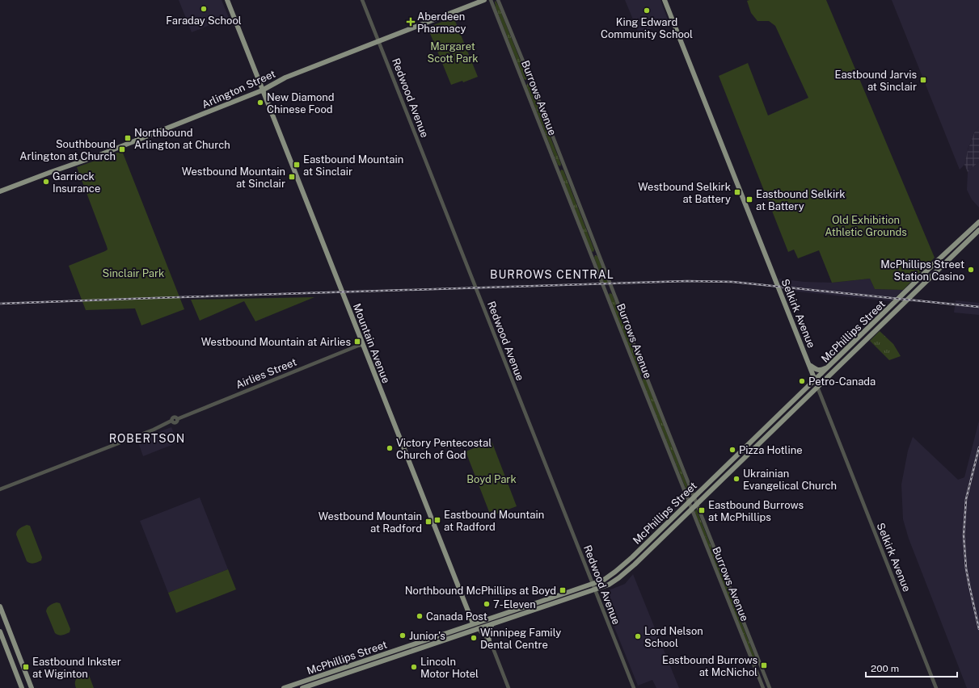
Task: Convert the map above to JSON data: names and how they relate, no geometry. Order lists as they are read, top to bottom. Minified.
{"streets":{"main road":["Arlington Street","Selkirk Avenue","McPhillips Street","Mountain Avenue"],"street":["Redwood Avenue","Burrows Avenue","Airlies Street"]},"crossings":[["Arlington Street","Redwood Avenue"],["Arlington Street","Mountain Avenue"],["Redwood Avenue","McPhillips Street"],["Burrows Avenue","McPhillips Street"],["Selkirk Avenue","McPhillips Street"],["McPhillips Street","Mountain Avenue"],["Mountain Avenue","Airlies Street"]],"districts":["BURROWS CENTRAL","ROBERTSON"],"parks":["Margaret Scott Park","Old Exhibition Athletic Grounds","Sinclair Park","Boyd Park"],"places":{"other":["Faraday School","King Edward Community School","New Diamond Chinese Food","Garriock Insurance","McPhillips Street Station Casino","Petro-Canada","Victory Pentecostal Church of God","Pizza Hotline","Ukrainian Evangelical Church","7-Eleven","Canada Post","Junior's","Lord Nelson School","Winnipeg Family Dental Centre","Lincoln Motor Hotel"],"health":["Aberdeen Pharmacy"],"transit":["Eastbound Jarvis at Sinclair","Northbound Arlington at Church","Southbound Arlington at Church","Eastbound Mountain at Sinclair","Westbound Mountain at Sinclair","Westbound Selkirk at Battery","Eastbound Selkirk at Battery","Westbound Mountain at Airlies","Eastbound Burrows at McPhillips","Eastbound Mountain at Radford","Westbound Mountain at Radford","Northbound McPhillips at Boyd","Eastbound Burrows at McNichol","Eastbound Inkster at Wiginton"]},"scale_bar":"200 m"}
